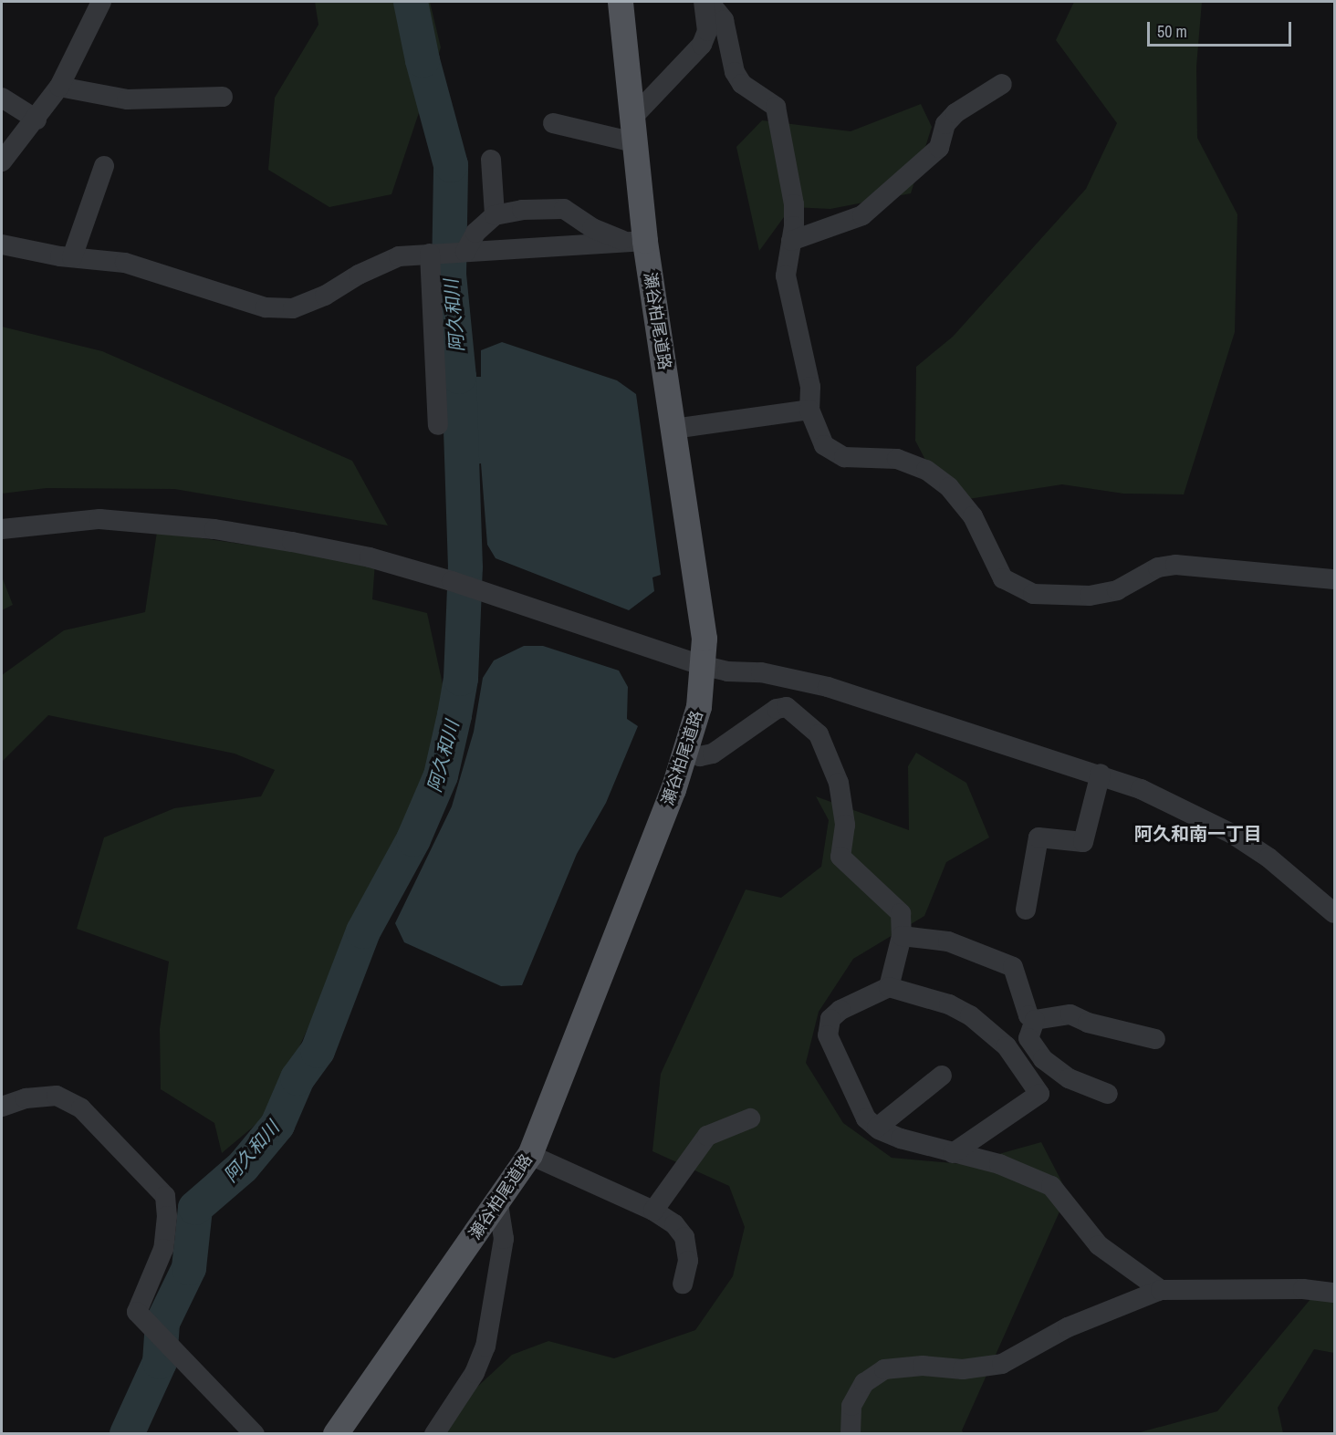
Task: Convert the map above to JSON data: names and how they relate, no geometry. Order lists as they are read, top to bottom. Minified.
{"streets":{"main road":["瀬谷柏尾道路"]},"districts":["阿久和南一丁目"],"water":["阿久和川"],"scale_bar":"50 m"}
